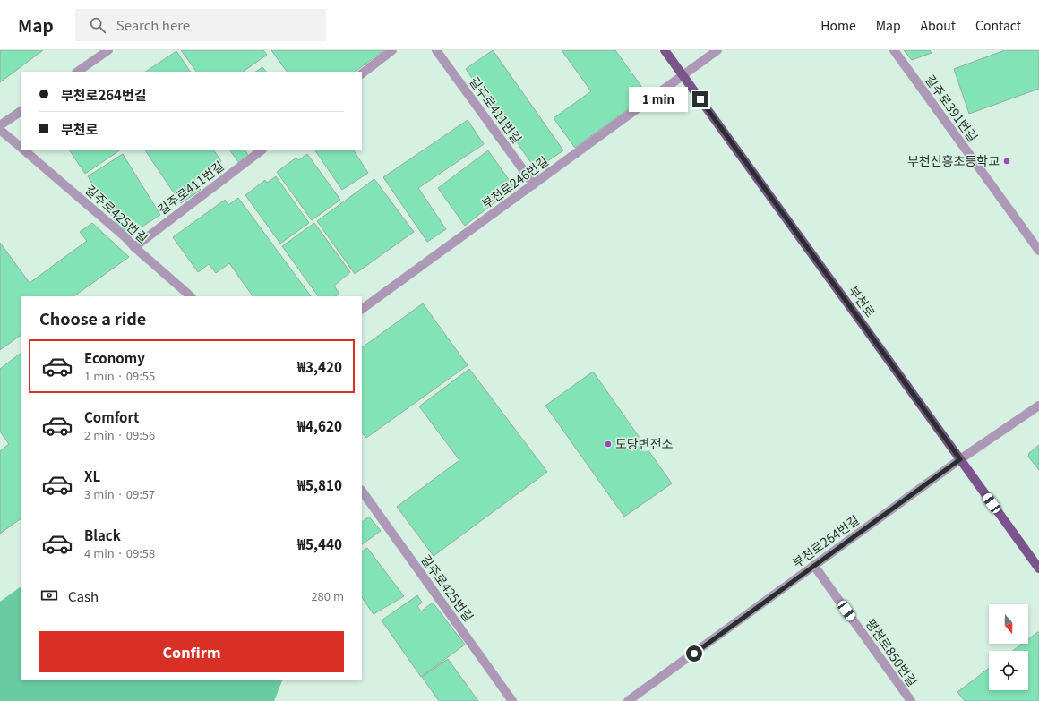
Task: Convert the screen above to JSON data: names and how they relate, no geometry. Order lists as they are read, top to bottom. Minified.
{"streets":{"main road":["부천로"],"street":["길주로391번길","길주로411번길","부천로246번길","길주로425번길","부천로264번길","평천로850번길"]},"crossings":[["길주로411번길","부천로246번길"],["길주로411번길","길주로425번길"],["부천로246번길","부천로"],["부천로","부천로264번길"],["부천로264번길","평천로850번길"]],"places":["부천신흥초등학교","도당변전소"],"north":"bottom","page":{"header":"Map","search":"Search here","nav":["Home","Map","About","Contact"],"banner":["부천로264번길","부천로"],"bubble":"1 min","heading":"Choose a ride","list":[{"name":"Economy","note":"1 min · 09:55","value":"₩3,420"},{"name":"Comfort","note":"2 min · 09:56","value":"₩4,620"},{"name":"XL","note":"3 min · 09:57","value":"₩5,810"},{"name":"Black","note":"4 min · 09:58","value":"₩5,440"}],"pay":["Cash","280 m"],"buttons":"Confirm"}}
